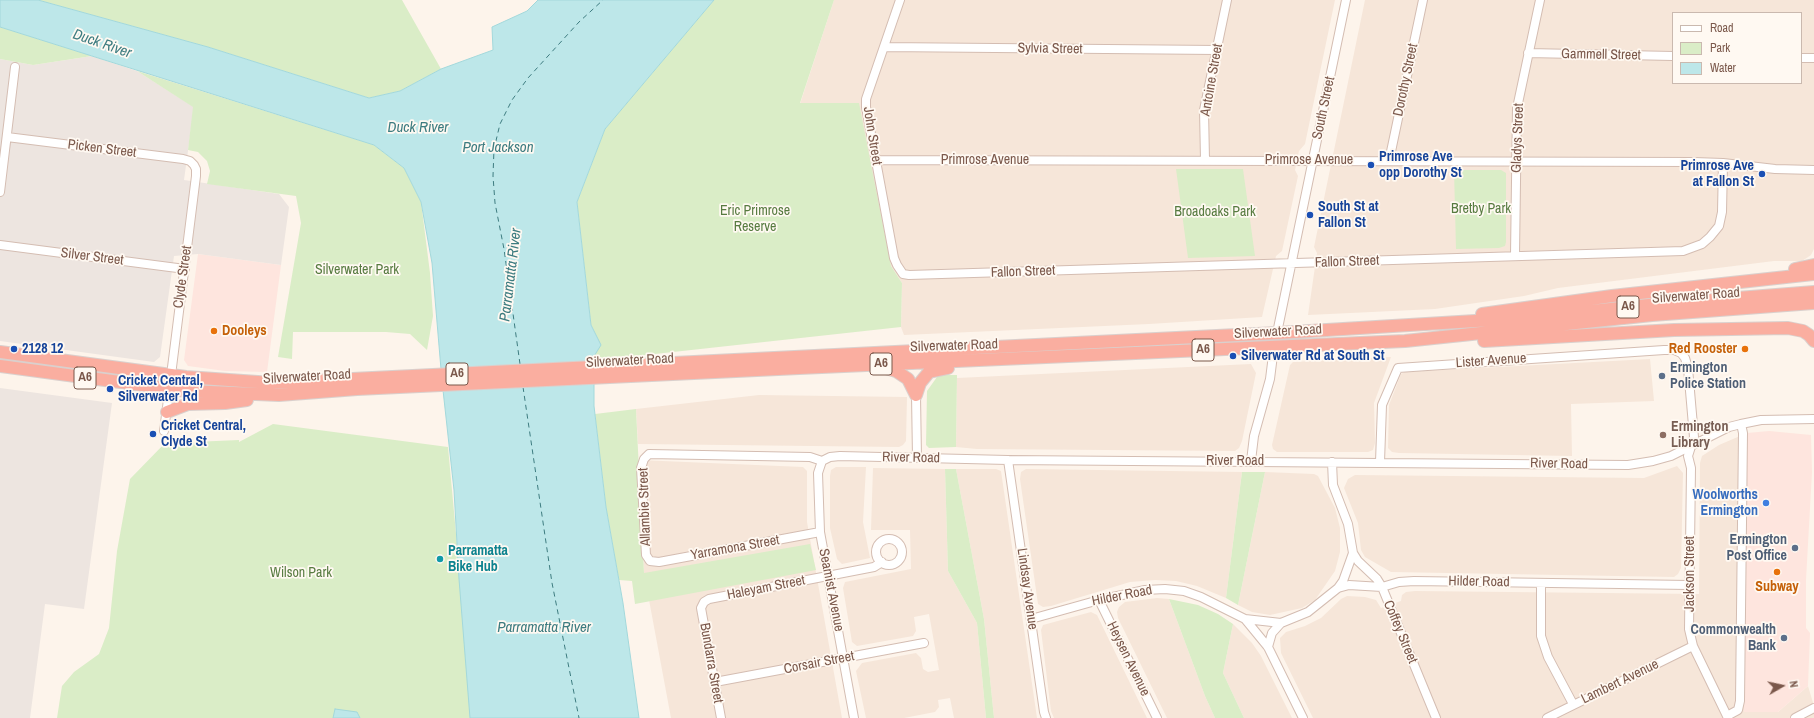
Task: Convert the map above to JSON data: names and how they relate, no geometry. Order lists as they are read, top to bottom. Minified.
{"streets":{"highway":["Silverwater Road","A6"],"street":["Sylvia Street","Gammell Street","Antoine Street","Dorothy Street","South Street","John Street","Gladys Street","Picken Street","Primrose Avenue","Silver Street","Fallon Street","Clyde Street","Lister Avenue","River Road","Allambie Street","Yarramona Street","Jackson Street","Hilder Road","Haleyam Street","Lindsay Avenue","Seamist Avenue","Coffey Street","Heysen Avenue","Bundarra Street","Corsair Street","Lambert Avenue"]},"crossings":[["Sylvia Street","Antoine Street"],["Sylvia Street","John Street"],["Gammell Street","Gladys Street"],["Antoine Street","Primrose Avenue"],["Dorothy Street","Primrose Avenue"],["South Street","Primrose Avenue"],["South Street","Fallon Street"],["South Street","Silverwater Road"],["John Street","Primrose Avenue"],["John Street","Fallon Street"],["Gladys Street","Primrose Avenue"],["Gladys Street","Fallon Street"],["Picken Street","Clyde Street"],["Primrose Avenue","Fallon Street"],["Silver Street","Clyde Street"],["Clyde Street","Silverwater Road"],["Lister Avenue","River Road"],["Lister Avenue","Jackson Street"],["River Road","Allambie Street"],["River Road","Jackson Street"],["River Road","Lindsay Avenue"],["River Road","Seamist Avenue"],["River Road","Coffey Street"],["Allambie Street","Yarramona Street"],["Yarramona Street","Seamist Avenue"],["Jackson Street","Hilder Road"],["Jackson Street","Lambert Avenue"],["Hilder Road","Lindsay Avenue"],["Hilder Road","Coffey Street"],["Hilder Road","Heysen Avenue"],["Haleyam Street","Seamist Avenue"],["Haleyam Street","Bundarra Street"],["Seamist Avenue","Corsair Street"],["Bundarra Street","Corsair Street"]],"water":["Duck River","Port Jackson","Parramatta River"],"parks":["Bretby Park","Eric Primrose Reserve","Broadoaks Park","Silverwater Park","Wilson Park"],"places":["Primrose Ave opp Dorothy St","Primrose Ave at Fallon St","South St at Fallon St","Dooleys","2128 12","Red Rooster","Silverwater Rd at South St","Ermington Police Station","Cricket Central, Silverwater Rd","Cricket Central, Clyde St","Ermington Library","Woolworths Ermington","Ermington Post Office","Parramatta Bike Hub","Subway","Commonwealth Bank"],"legend":["Road","Park","Water"],"north":"right"}
